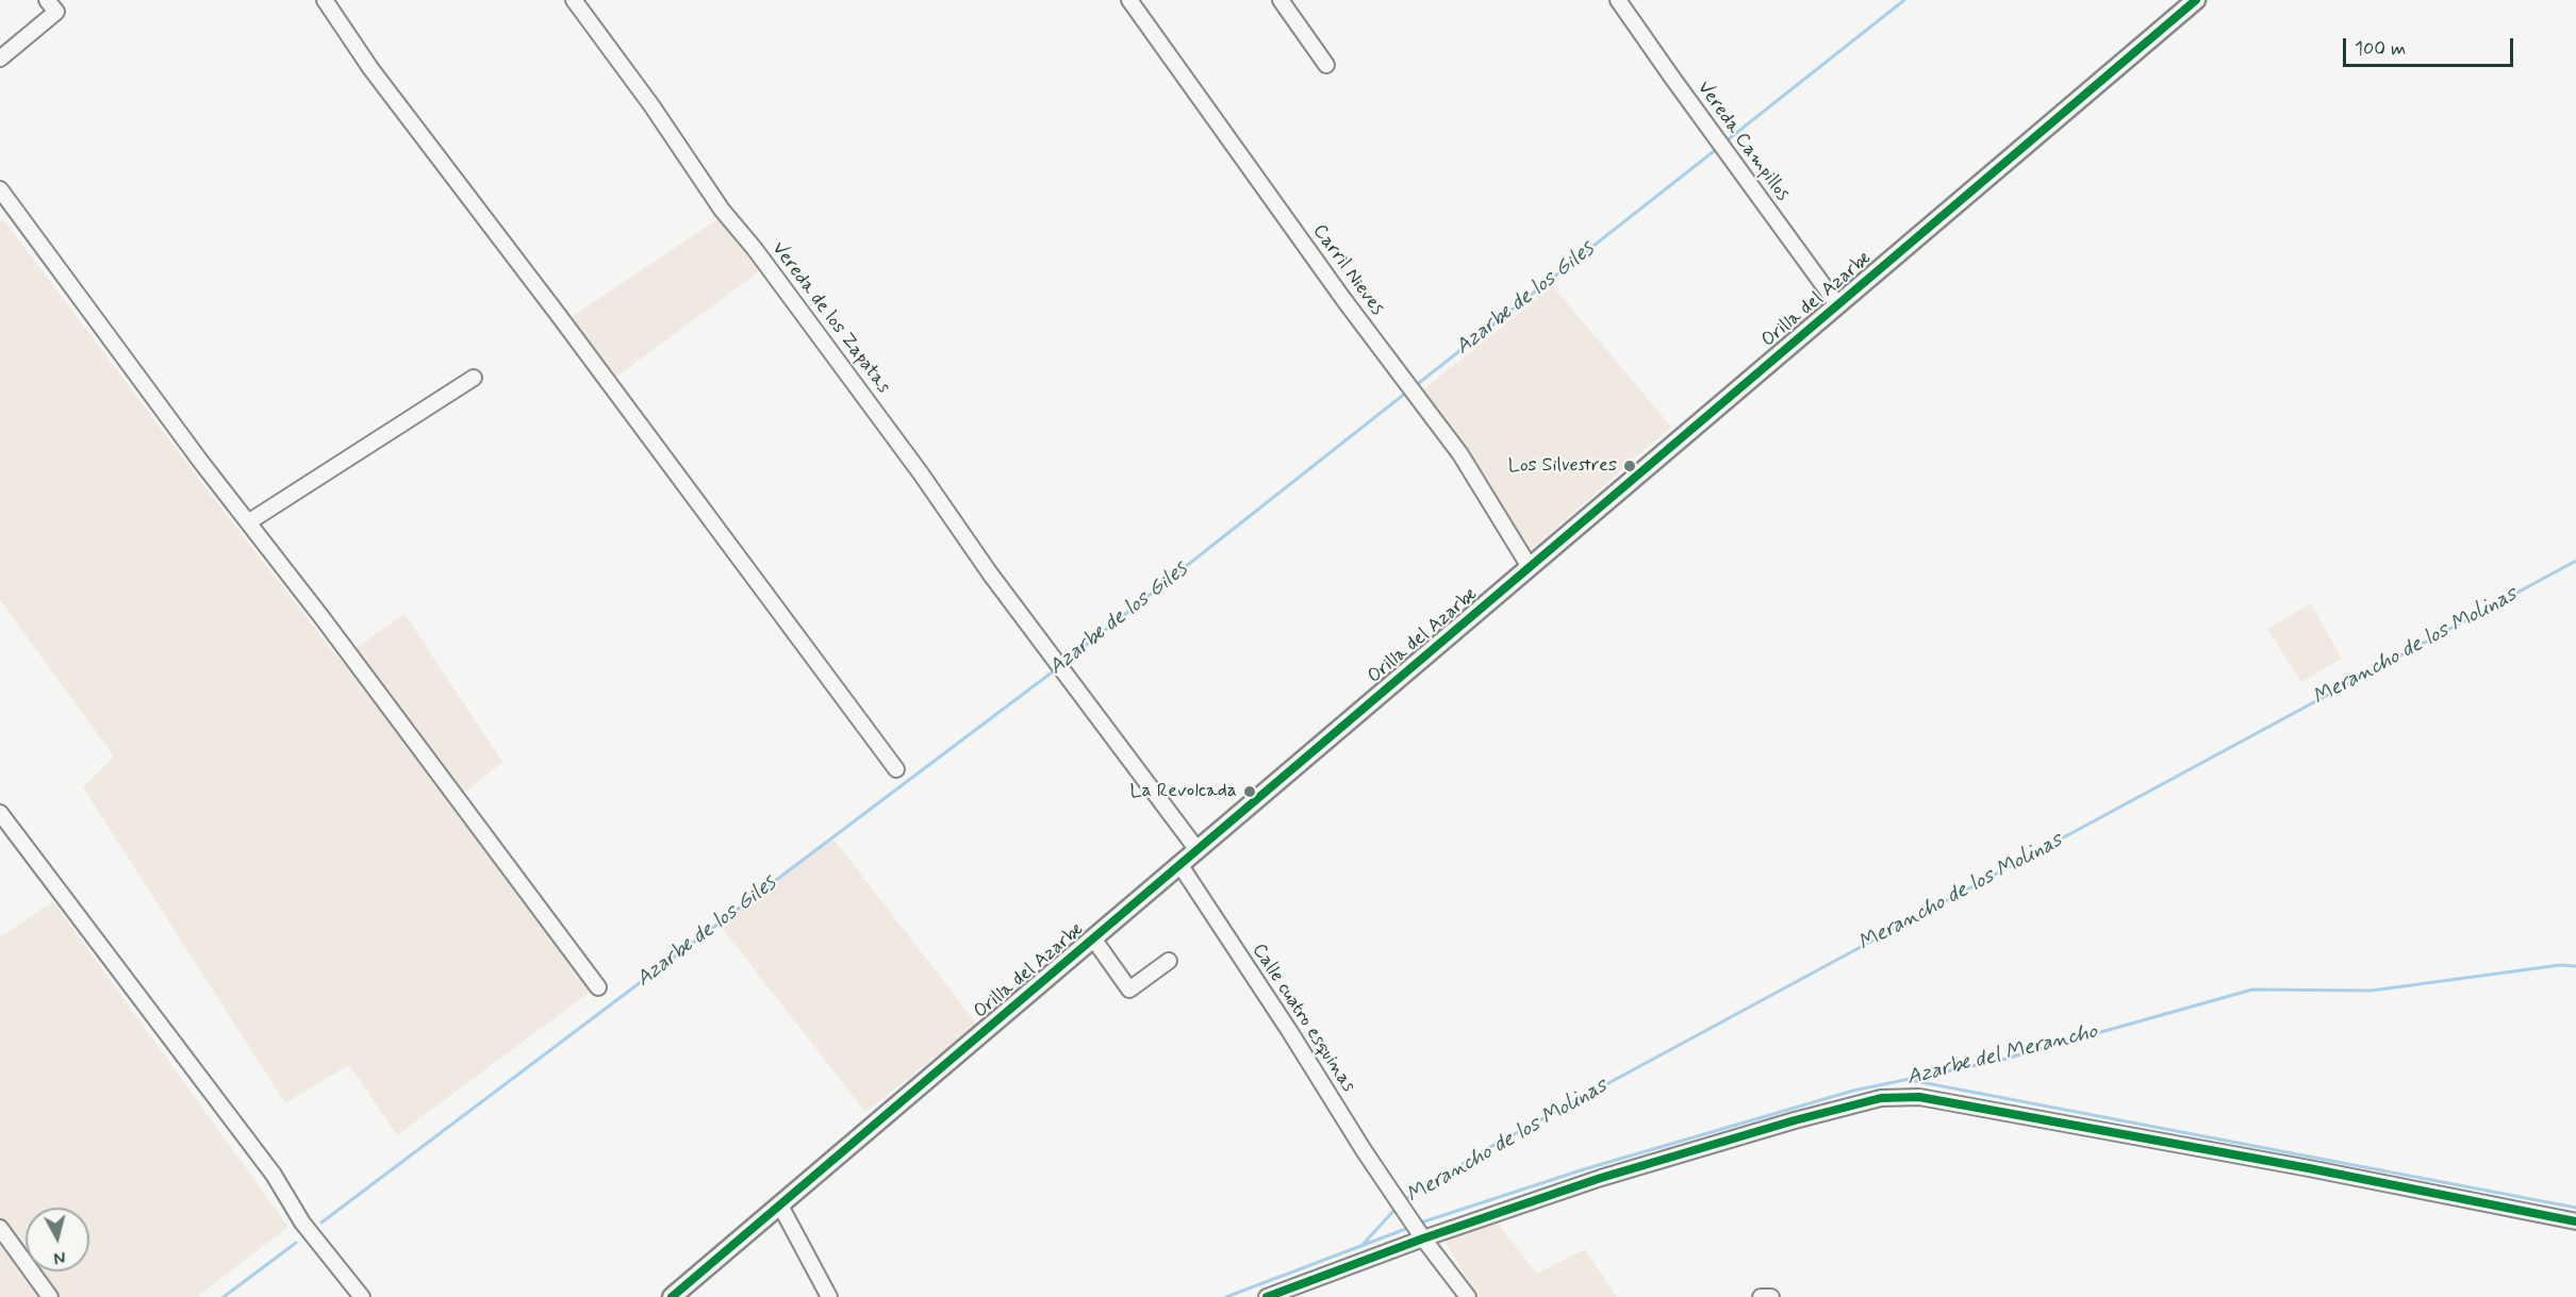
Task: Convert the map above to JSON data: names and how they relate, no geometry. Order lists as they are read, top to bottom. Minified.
{"streets":{"street":["Vereda Campillos","Carril Nieves","Orilla del Azarbe","Vereda de los Zapatas","Calle cuatro esquinas"]},"crossings":[["Vereda Campillos","Orilla del Azarbe"],["Carril Nieves","Orilla del Azarbe"],["Orilla del Azarbe","Vereda de los Zapatas"],["Orilla del Azarbe","Calle cuatro esquinas"]],"water":["Azarbe de los Giles","Merancho de los Molinas","Azarbe del Merancho"],"places":["Los Silvestres","La Revolcada"],"scale_bar":"100 m","north":"bottom"}
